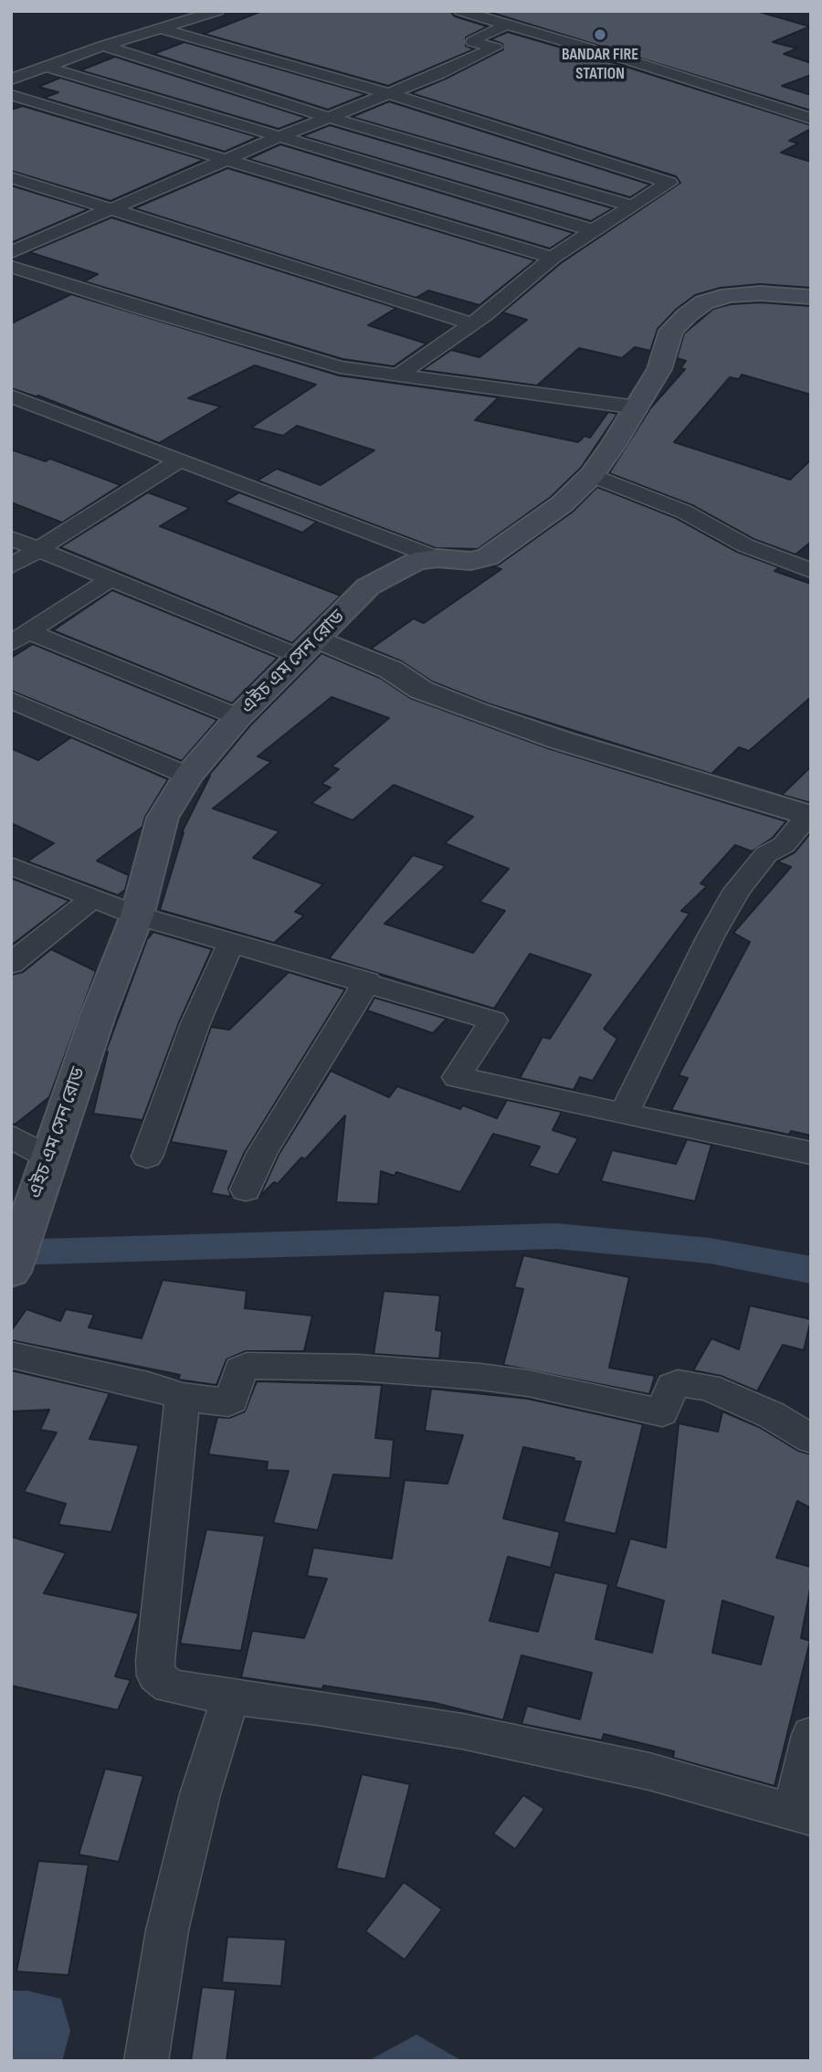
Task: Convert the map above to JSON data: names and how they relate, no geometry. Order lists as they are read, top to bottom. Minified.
{"streets":{"main road":["এইচ এম সেন রোড"]},"places":["BANDAR FIRE STATION"]}
